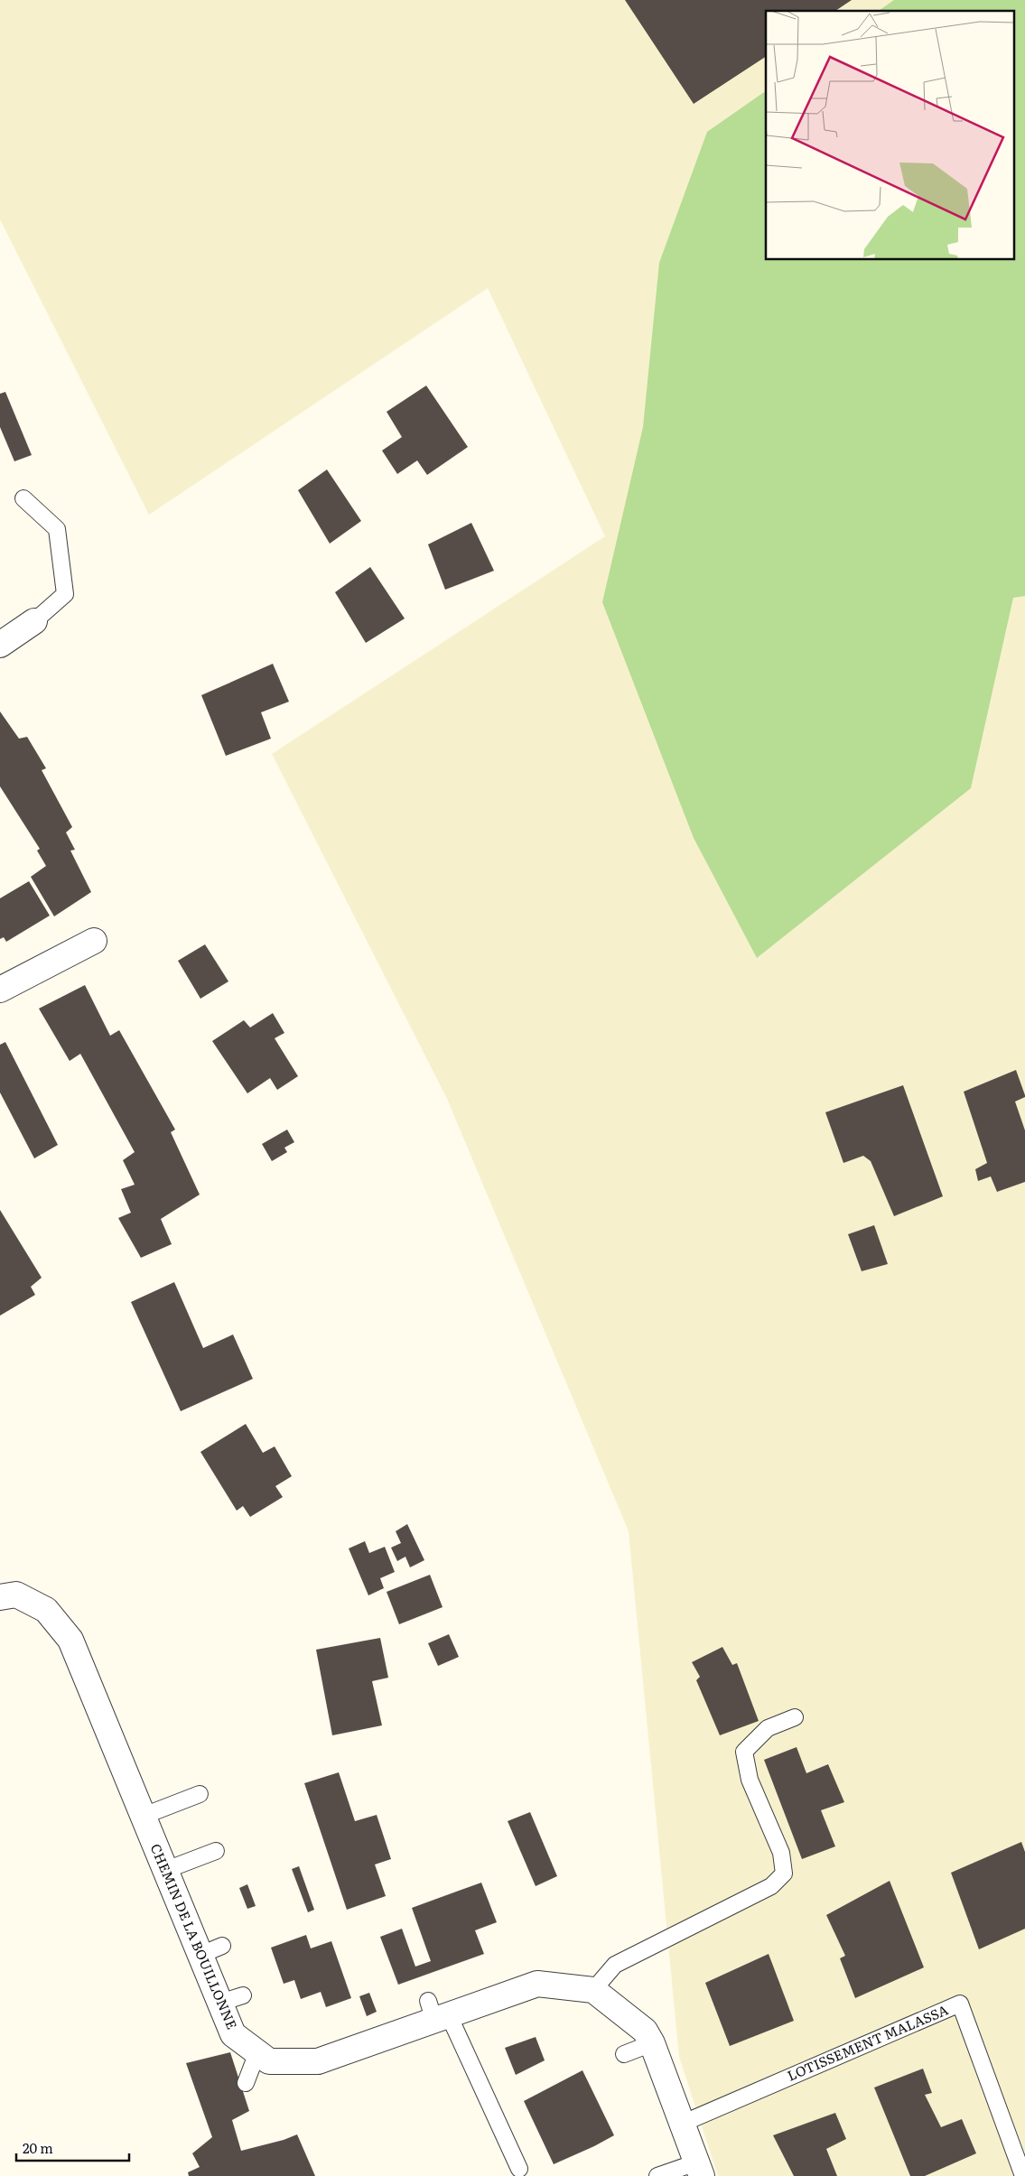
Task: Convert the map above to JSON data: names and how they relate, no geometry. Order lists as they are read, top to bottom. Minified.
{"streets":{"street":["CHEMIN DE LA BOUILLONNE"],"lane":["LOTISSEMENT MALASSA"]},"scale_bar":"20 m"}
